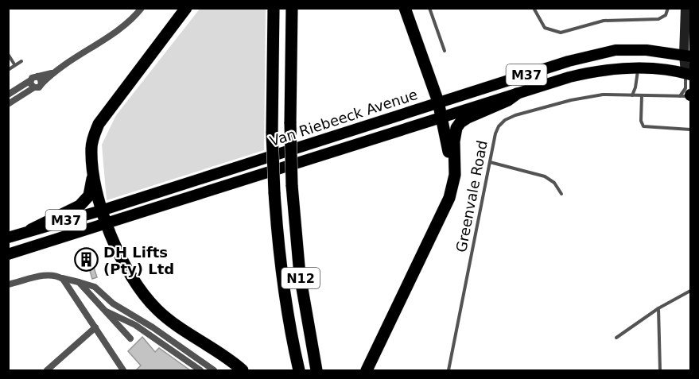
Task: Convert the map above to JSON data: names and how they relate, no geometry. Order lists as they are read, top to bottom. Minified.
{"streets":{"highway":["N12"],"main road":["M37","Van Riebeeck Avenue"],"lane":["Greenvale Road"]},"crossings":[["Van Riebeeck Avenue","Greenvale Road"]],"places":{"building":["DH Lifts (Pty) Ltd"]}}
